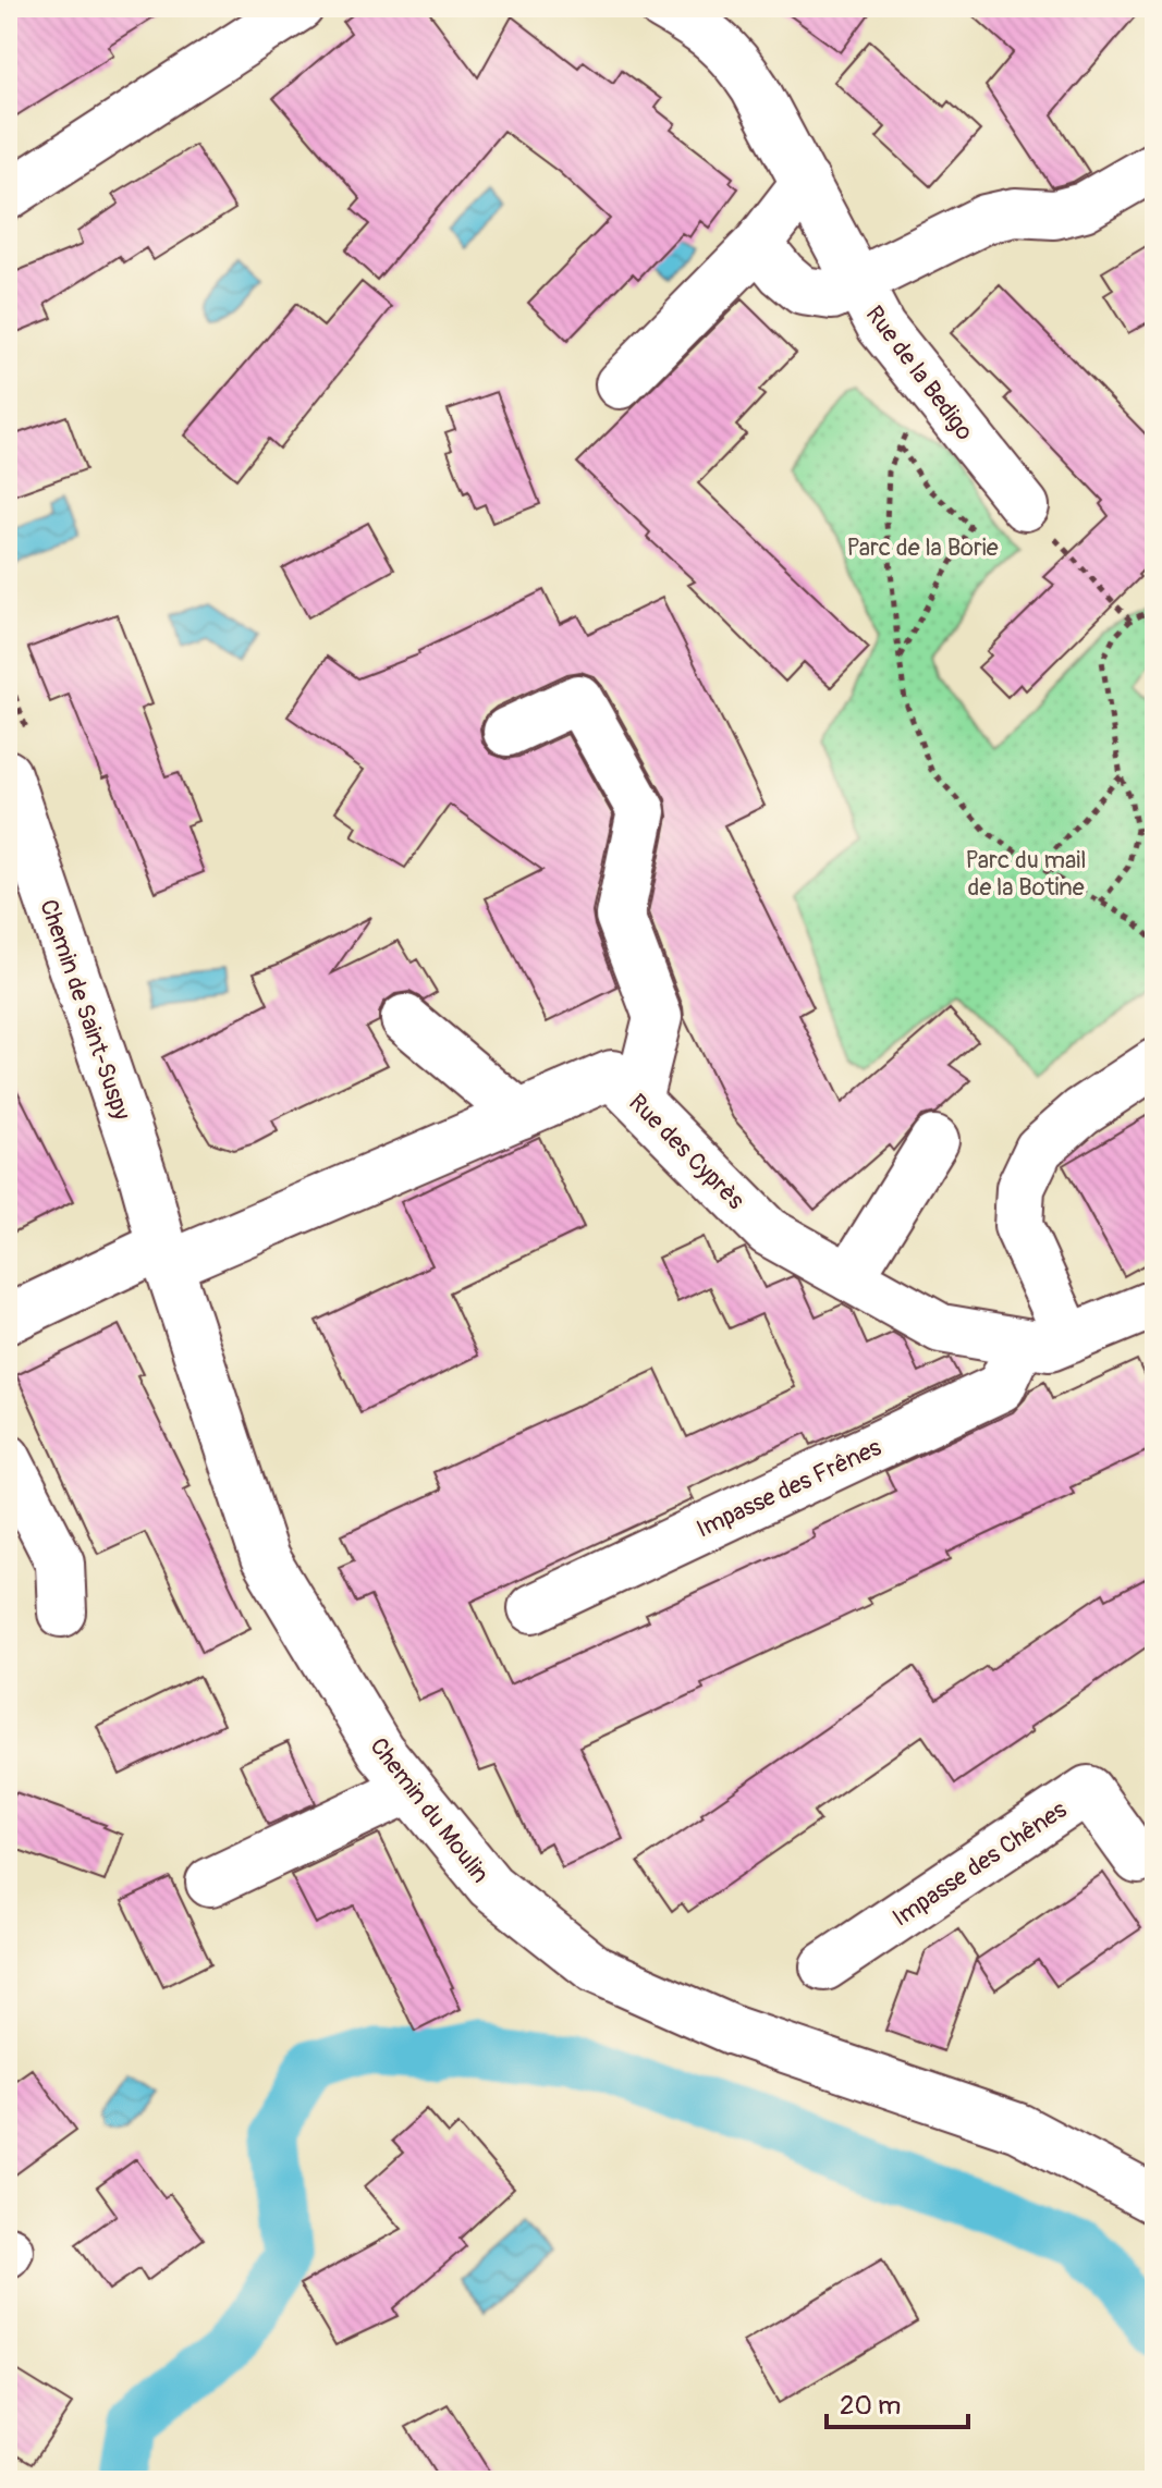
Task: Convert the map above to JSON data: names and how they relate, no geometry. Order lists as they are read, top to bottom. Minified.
{"streets":{"street":["Rue de la Bedigo","Chemin de Saint-Suspy","Rue des Cyprès","Impasse des Frênes","Chemin du Moulin","Impasse des Chênes"]},"crossings":[["Chemin de Saint-Suspy","Rue des Cyprès"],["Chemin de Saint-Suspy","Chemin du Moulin"],["Rue des Cyprès","Impasse des Frênes"],["Rue des Cyprès","Chemin du Moulin"]],"parks":["Parc de la Borie","Parc du mail de la Botine"],"scale_bar":"20 m"}
